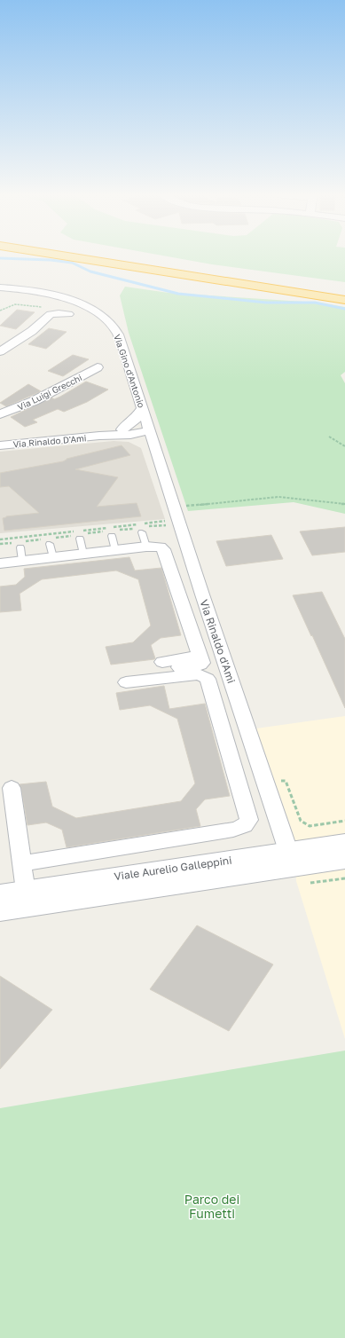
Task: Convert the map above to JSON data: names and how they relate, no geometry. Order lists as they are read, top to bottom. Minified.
{"streets":{"street":["Via Gino d'Antonio","Via Luigi Grecchi","Via Rinaldo D'Ami","Via Rinaldo d'Ami","Viale Aurelio Galleppini"]},"crossings":[["Via Gino d'Antonio","Via Rinaldo D'Ami"],["Via Gino d'Antonio","Via Rinaldo d'Ami"],["Via Rinaldo D'Ami","Via Rinaldo d'Ami"],["Via Rinaldo d'Ami","Viale Aurelio Galleppini"]],"parks":["Parco dei Fumetti"]}
